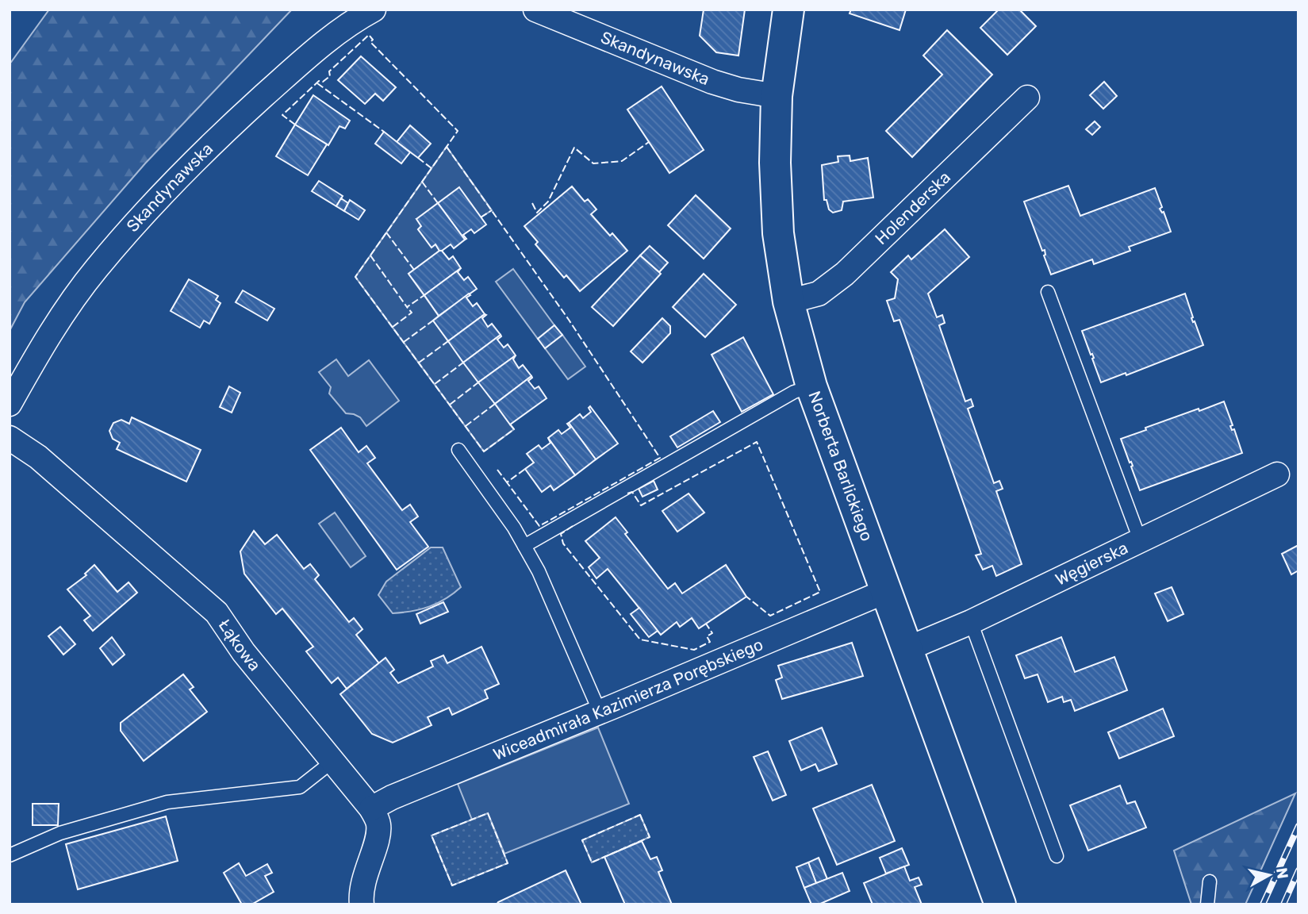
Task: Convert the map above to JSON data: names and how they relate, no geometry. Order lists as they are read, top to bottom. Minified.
{"streets":{"street":["Skandynawska","Holenderska","Norberta Barlickiego","Węgierska","Łąkowa","Wiceadmirała Kazimierza Porębskiego"]},"crossings":[["Skandynawska","Norberta Barlickiego"],["Holenderska","Norberta Barlickiego"],["Norberta Barlickiego","Węgierska"],["Norberta Barlickiego","Wiceadmirała Kazimierza Porębskiego"],["Łąkowa","Wiceadmirała Kazimierza Porębskiego"]],"north":"right"}
